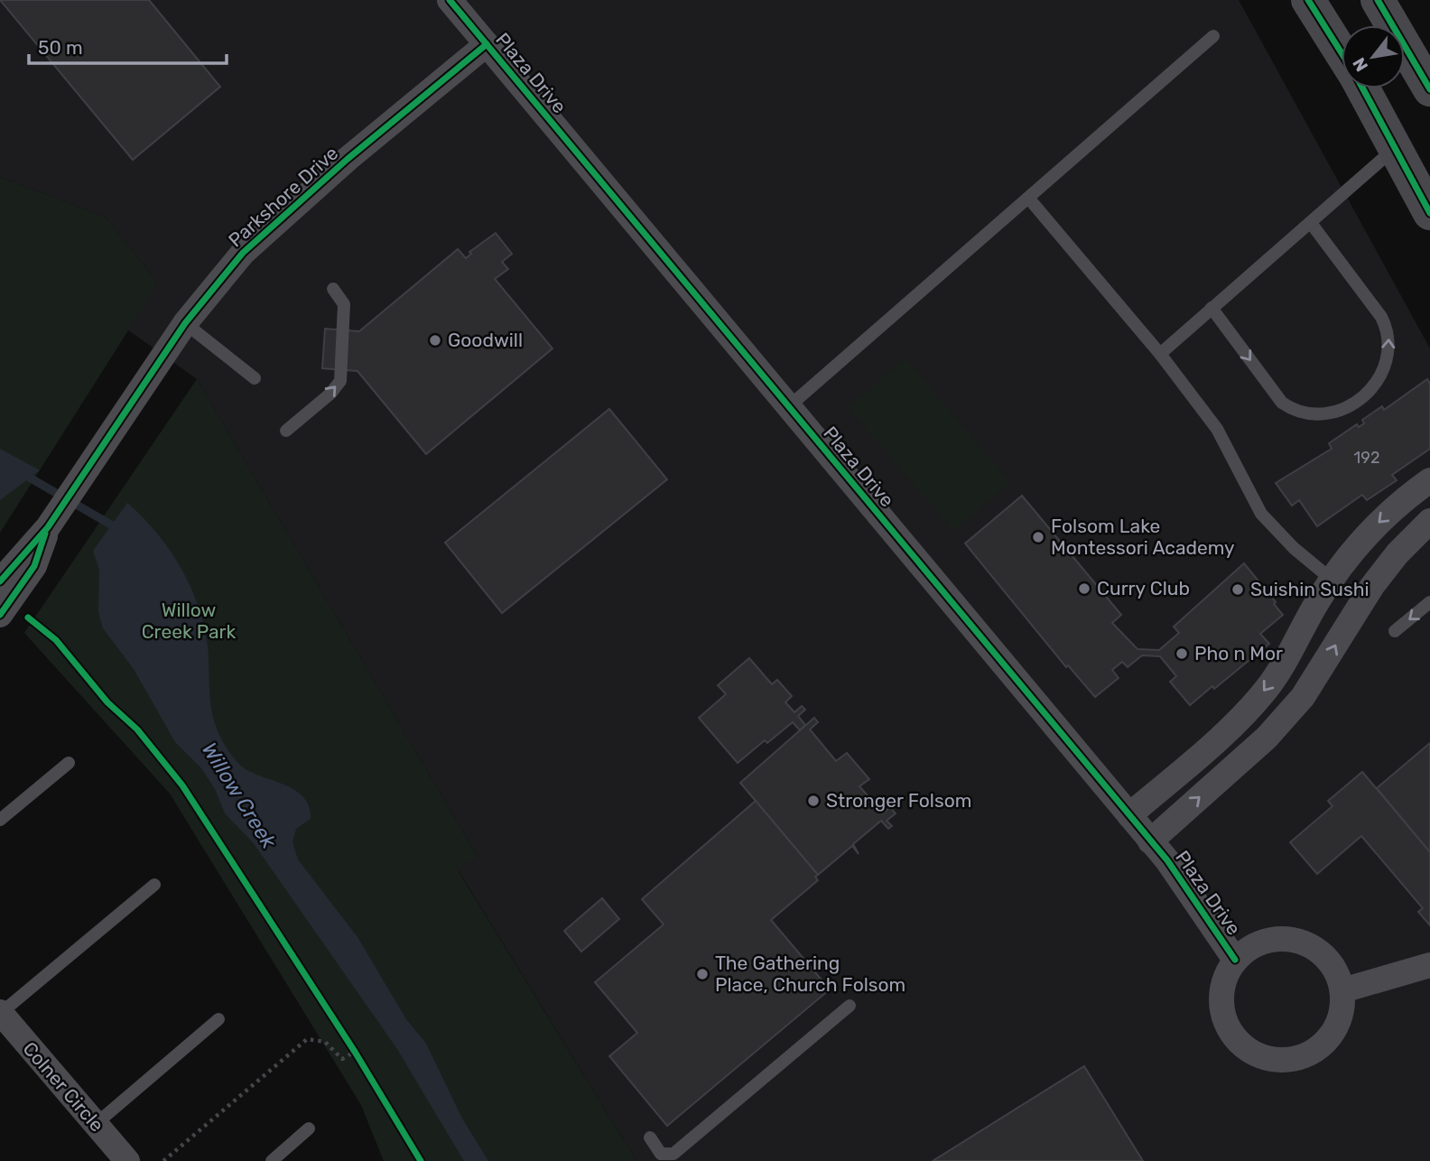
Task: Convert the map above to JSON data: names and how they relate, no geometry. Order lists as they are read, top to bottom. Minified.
{"streets":{"street":["Plaza Drive","Parkshore Drive","Colner Circle"]},"crossings":[["Plaza Drive","Parkshore Drive"]],"water":["Willow Creek"],"parks":["Willow Creek Park"],"places":["Goodwill","Folsom Lake Montessori Academy","Curry Club","Suishin Sushi","Pho n Mor","Stronger Folsom","The Gathering Place, Church Folsom"],"house_numbers":["192"],"scale_bar":"50 m","north":"bottom left"}
